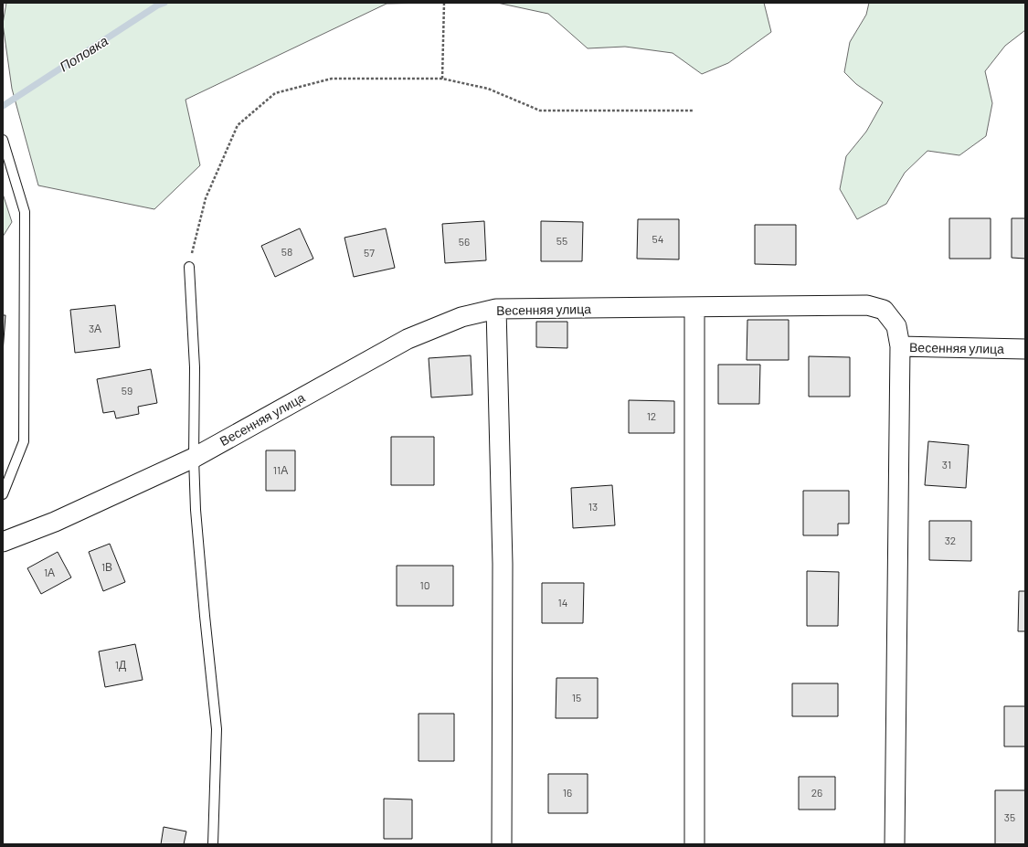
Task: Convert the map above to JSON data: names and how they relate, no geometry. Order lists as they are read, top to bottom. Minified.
{"streets":{"street":["Весенняя улица"]},"water":["Поповка"],"house_numbers":["54","55","56","58","57","3А","59","12","31","11А","13","32","1В","1А","10","14","1Д","15","16","26","35"]}
